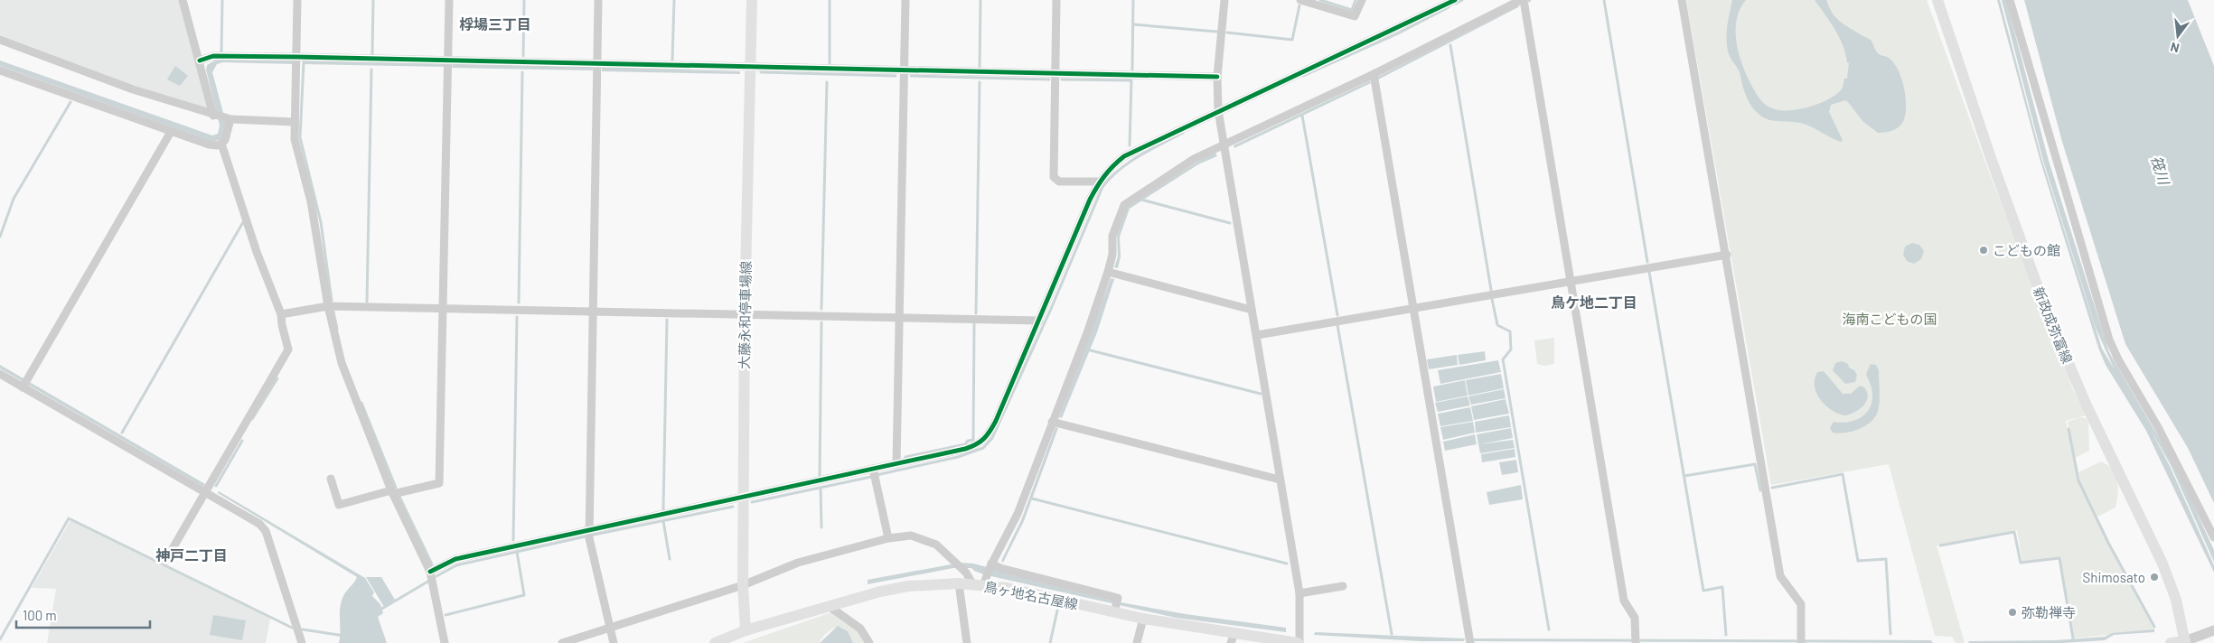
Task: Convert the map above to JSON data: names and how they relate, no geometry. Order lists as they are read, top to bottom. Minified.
{"streets":{"main road":["大藤永和停車場線","新政成弥富線","鳥ヶ地名古屋線"]},"crossings":[["大藤永和停車場線","鳥ヶ地名古屋線"]],"districts":["桴場三丁目","鳥ケ地二丁目","神戸二丁目"],"water":["筏川"],"parks":["海南こどもの国"],"places":["こどもの館","Shimosato","弥勒禅寺"],"scale_bar":"100 m","north":"bottom"}
